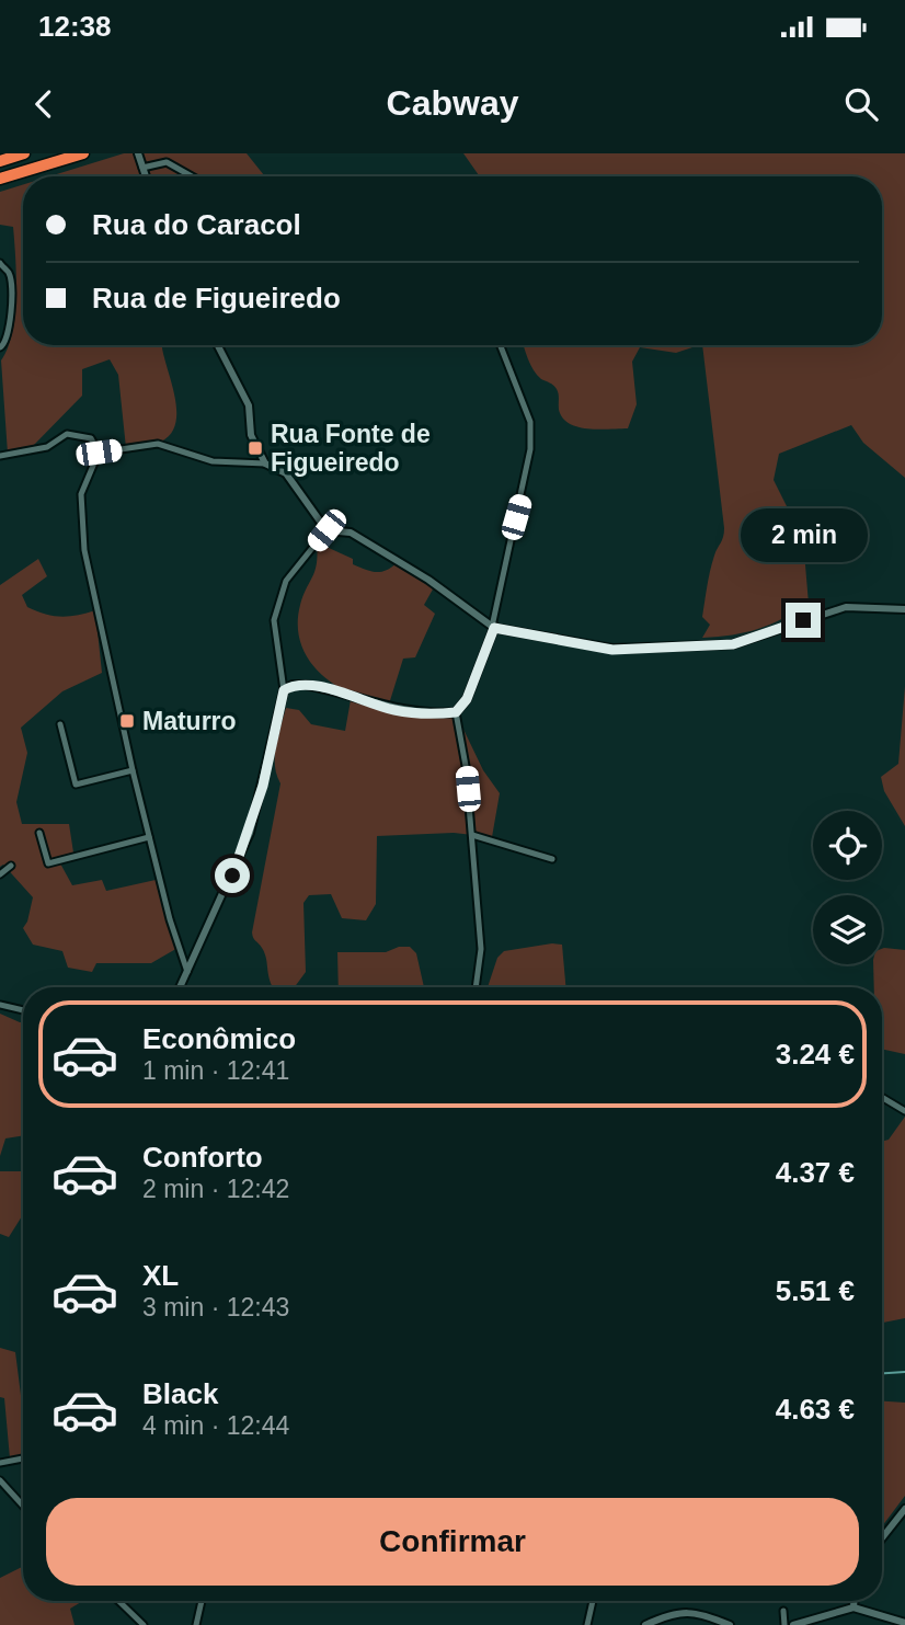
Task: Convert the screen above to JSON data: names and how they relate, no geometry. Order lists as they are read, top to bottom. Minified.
{"places":{"transit":["Rua Fonte de Figueiredo","Maturro"]},"page":{"status":"12:38","header":"Cabway","banner":["Rua do Caracol","Rua de Figueiredo"],"bubble":"2 min","list":[{"name":"Econômico","note":"1 min · 12:41","value":"3.24 €"},{"name":"Conforto","note":"2 min · 12:42","value":"4.37 €"},{"name":"XL","note":"3 min · 12:43","value":"5.51 €"},{"name":"Black","note":"4 min · 12:44","value":"4.63 €"}],"buttons":"Confirmar"}}
